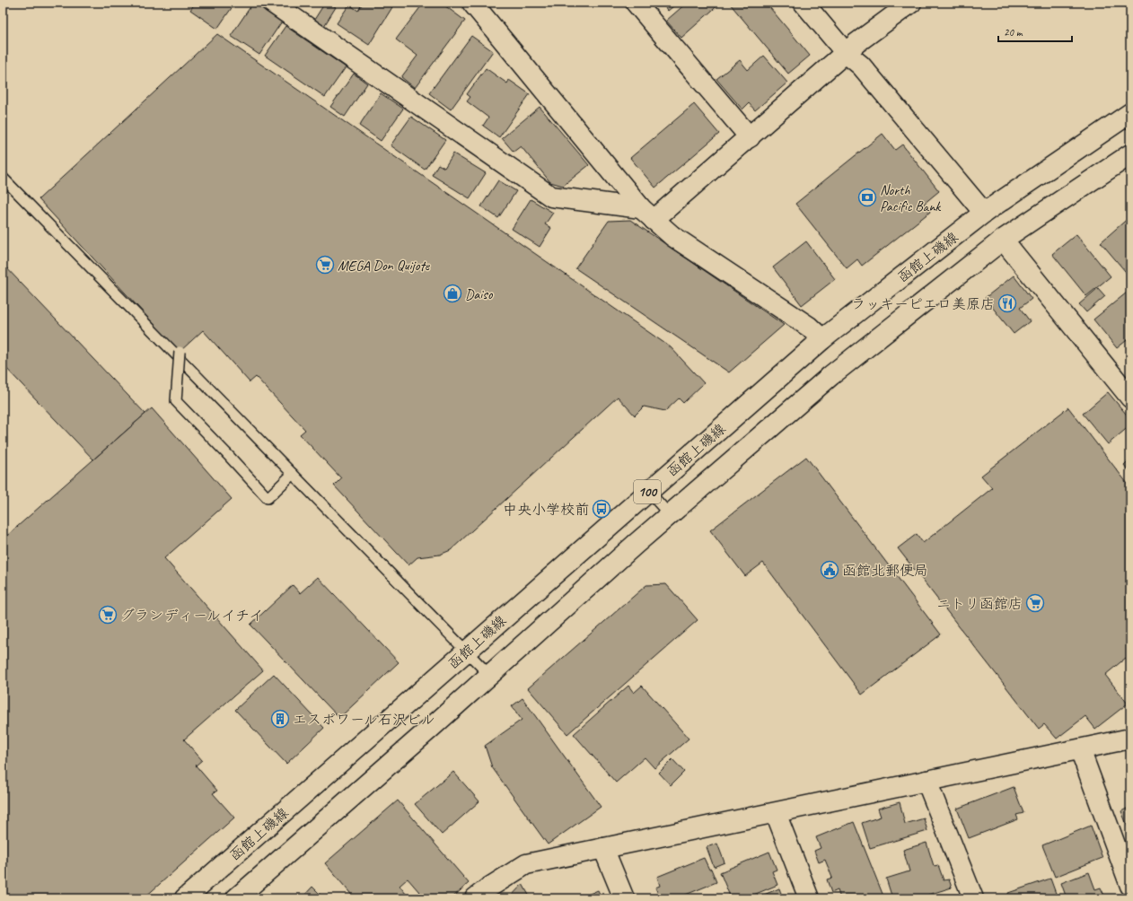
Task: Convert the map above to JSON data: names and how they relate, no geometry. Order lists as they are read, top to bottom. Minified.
{"streets":{"street":["函館上磯線","100"]},"places":{"bank":["North Pacific Bank"],"supermarket":["MEGA Don Quijote","ニトリ函館店","グランディールイチイ"],"shop":["Daiso"],"restaurant":["ラッキーピエロ美原店"],"bus stop":["中央小学校前"],"public building":["函館北郵便局"],"building":["エスポワール石沢ビル"]},"scale_bar":"20 m"}
